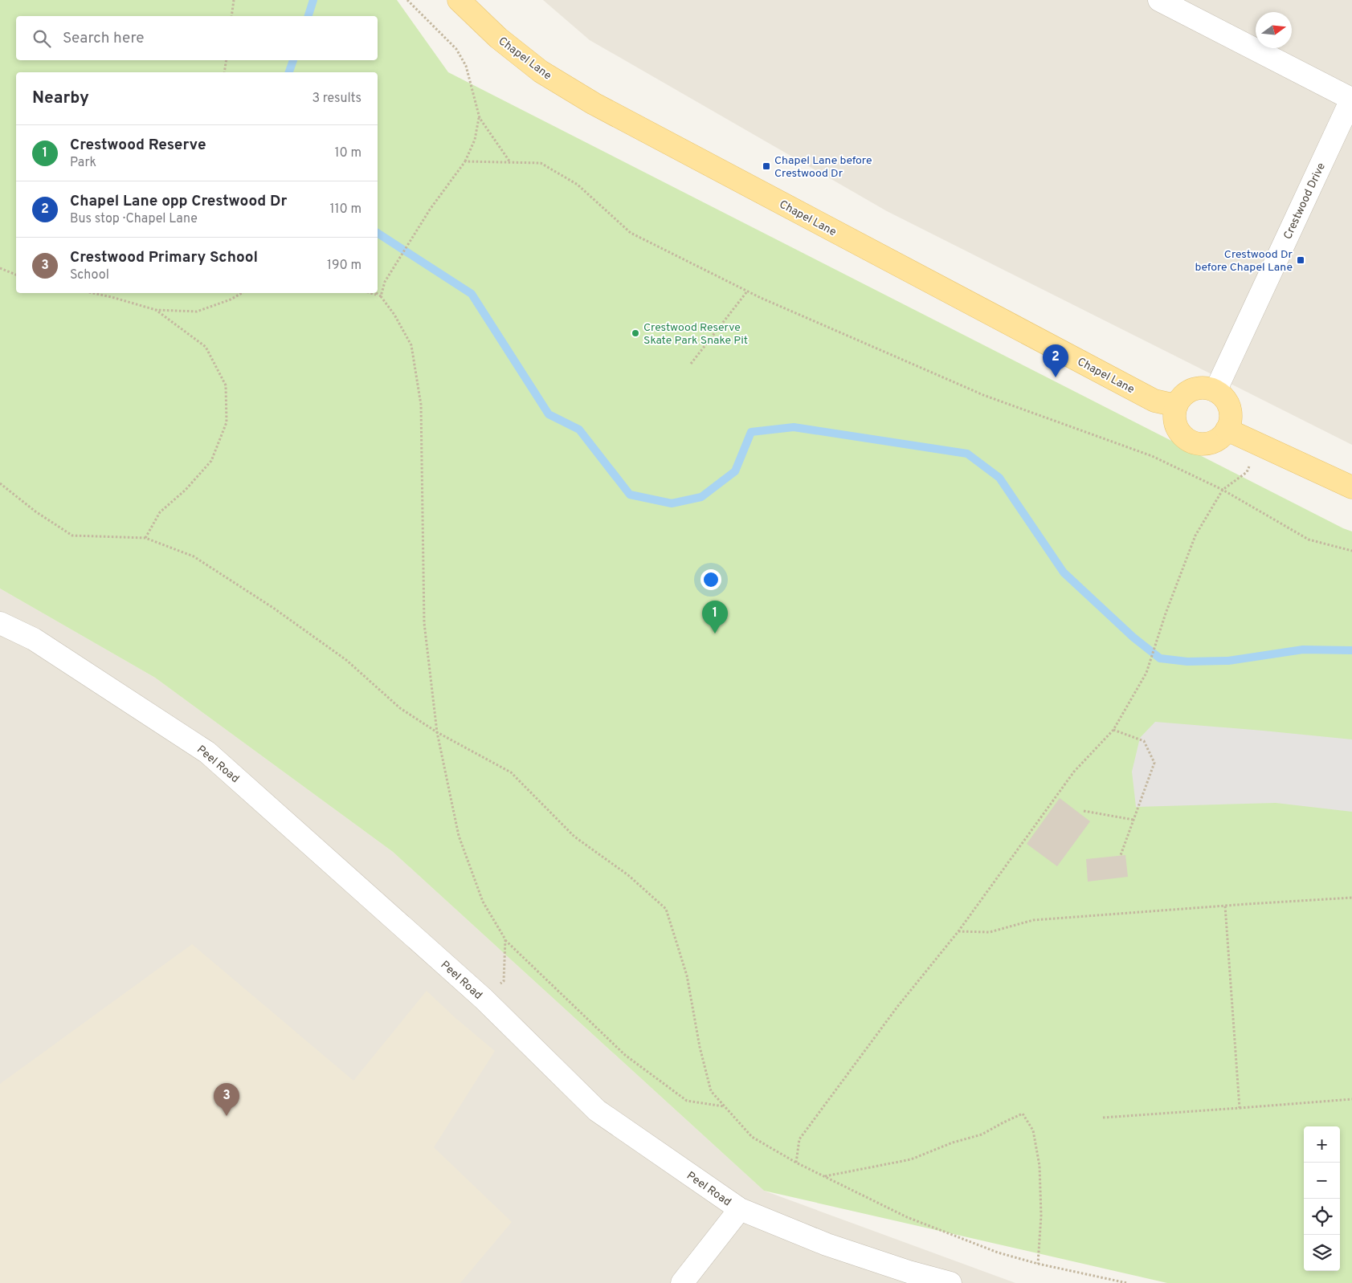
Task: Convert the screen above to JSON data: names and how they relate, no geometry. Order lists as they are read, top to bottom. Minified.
{"streets":{"main road":["Chapel Lane"],"street":["Crestwood Drive","Peel Road"]},"crossings":[["Chapel Lane","Crestwood Drive"]],"places":{"transit":["Chapel Lane before Crestwood Dr","Crestwood Dr before Chapel Lane"],"other":["Crestwood Reserve Skate Park Snake Pit"]},"north":"right","page":{"search":"Search here","heading":["Nearby","3 results"],"list":[{"mark":"1","name":"Crestwood Reserve","note":"Park","value":"10 m"},{"mark":"2","name":"Chapel Lane opp Crestwood Dr","note":"Bus stop · Chapel Lane","value":"110 m"},{"mark":"3","name":"Crestwood Primary School","note":"School","value":"190 m"}],"pins":["2","1","3"],"map_buttons":["+","−"]}}
